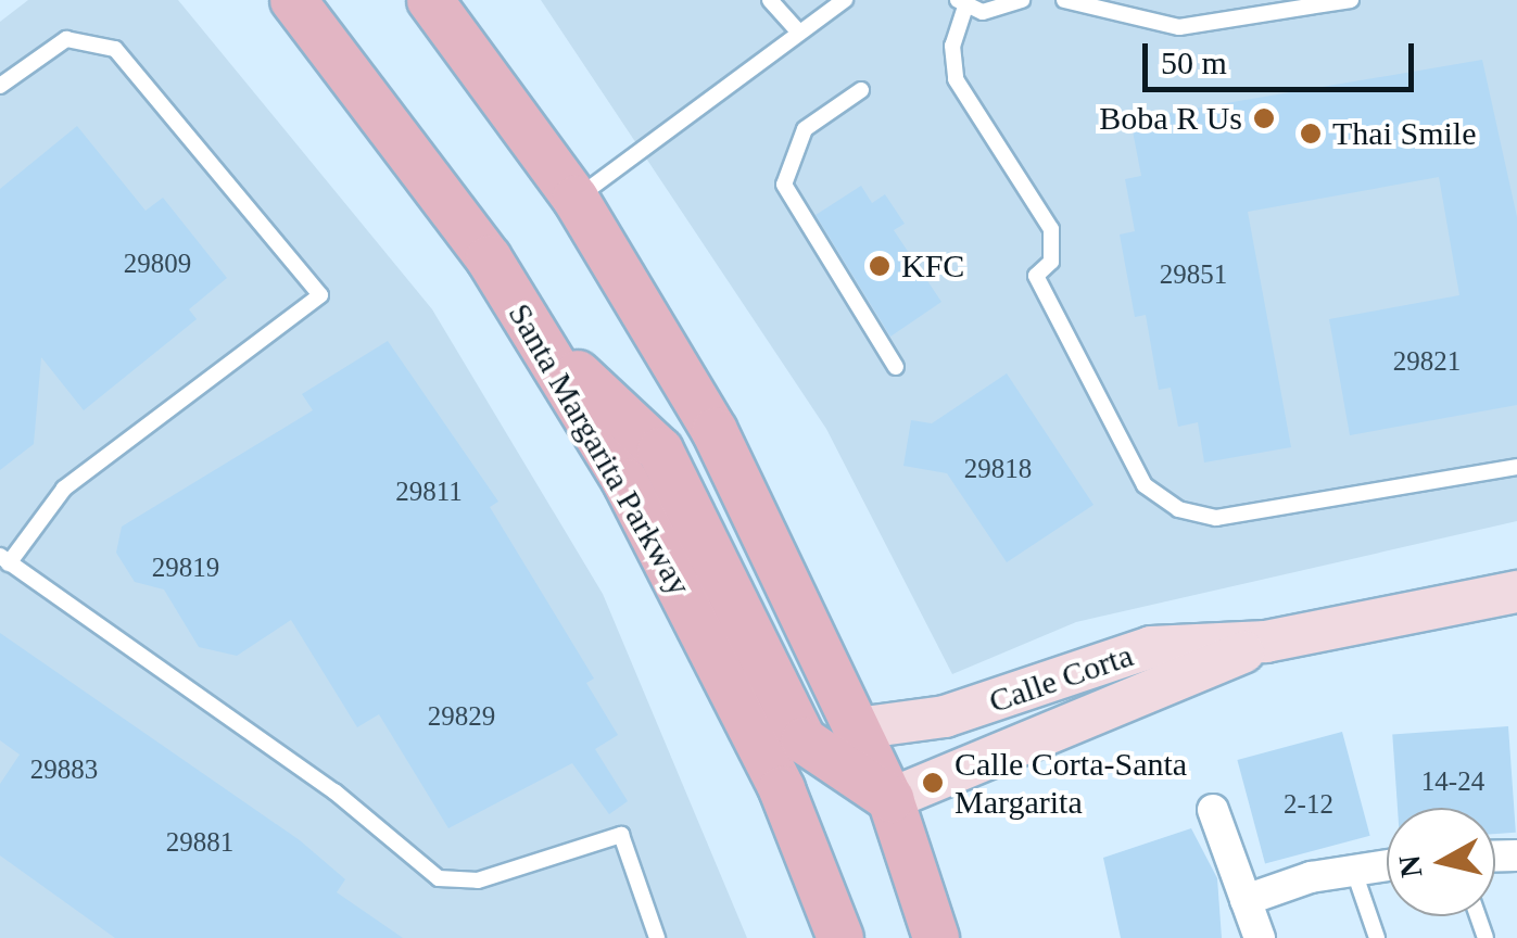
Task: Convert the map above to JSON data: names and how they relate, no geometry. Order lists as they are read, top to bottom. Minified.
{"streets":{"main road":["Santa Margarita Parkway"],"street":["Calle Corta"]},"places":["Boba R Us","Thai Smile","KFC","Calle Corta-Santa Margarita"],"house_numbers":["29809","29851","29821","29818","29811","29819","29829","29883","14-24","2-12","29881"],"scale_bar":"50 m","north":"left"}
